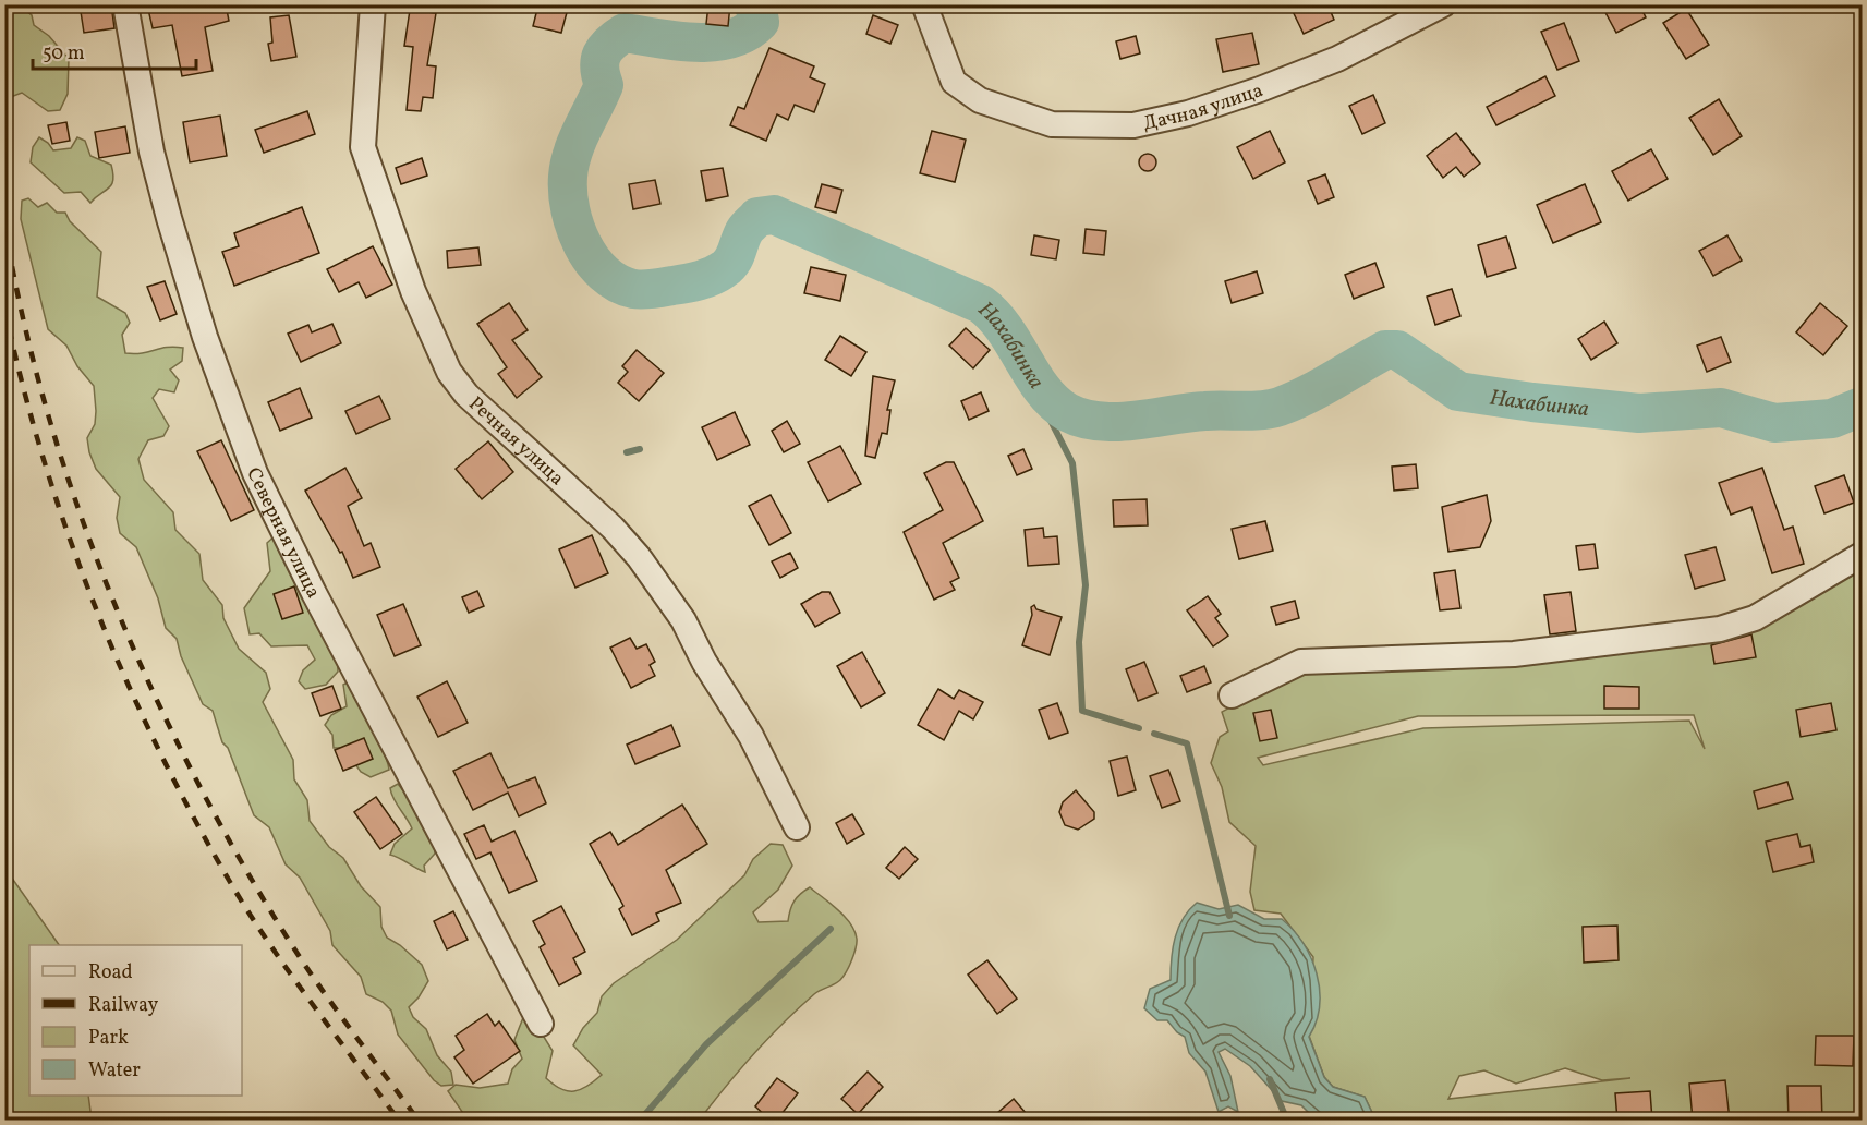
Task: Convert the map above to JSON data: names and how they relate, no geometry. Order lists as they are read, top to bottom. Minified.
{"streets":{"street":["Дачная улица","Речная улица","Северная улица"]},"water":["Нахабинка"],"legend":["Road","Railway","Park","Water"],"scale_bar":"50 m"}
